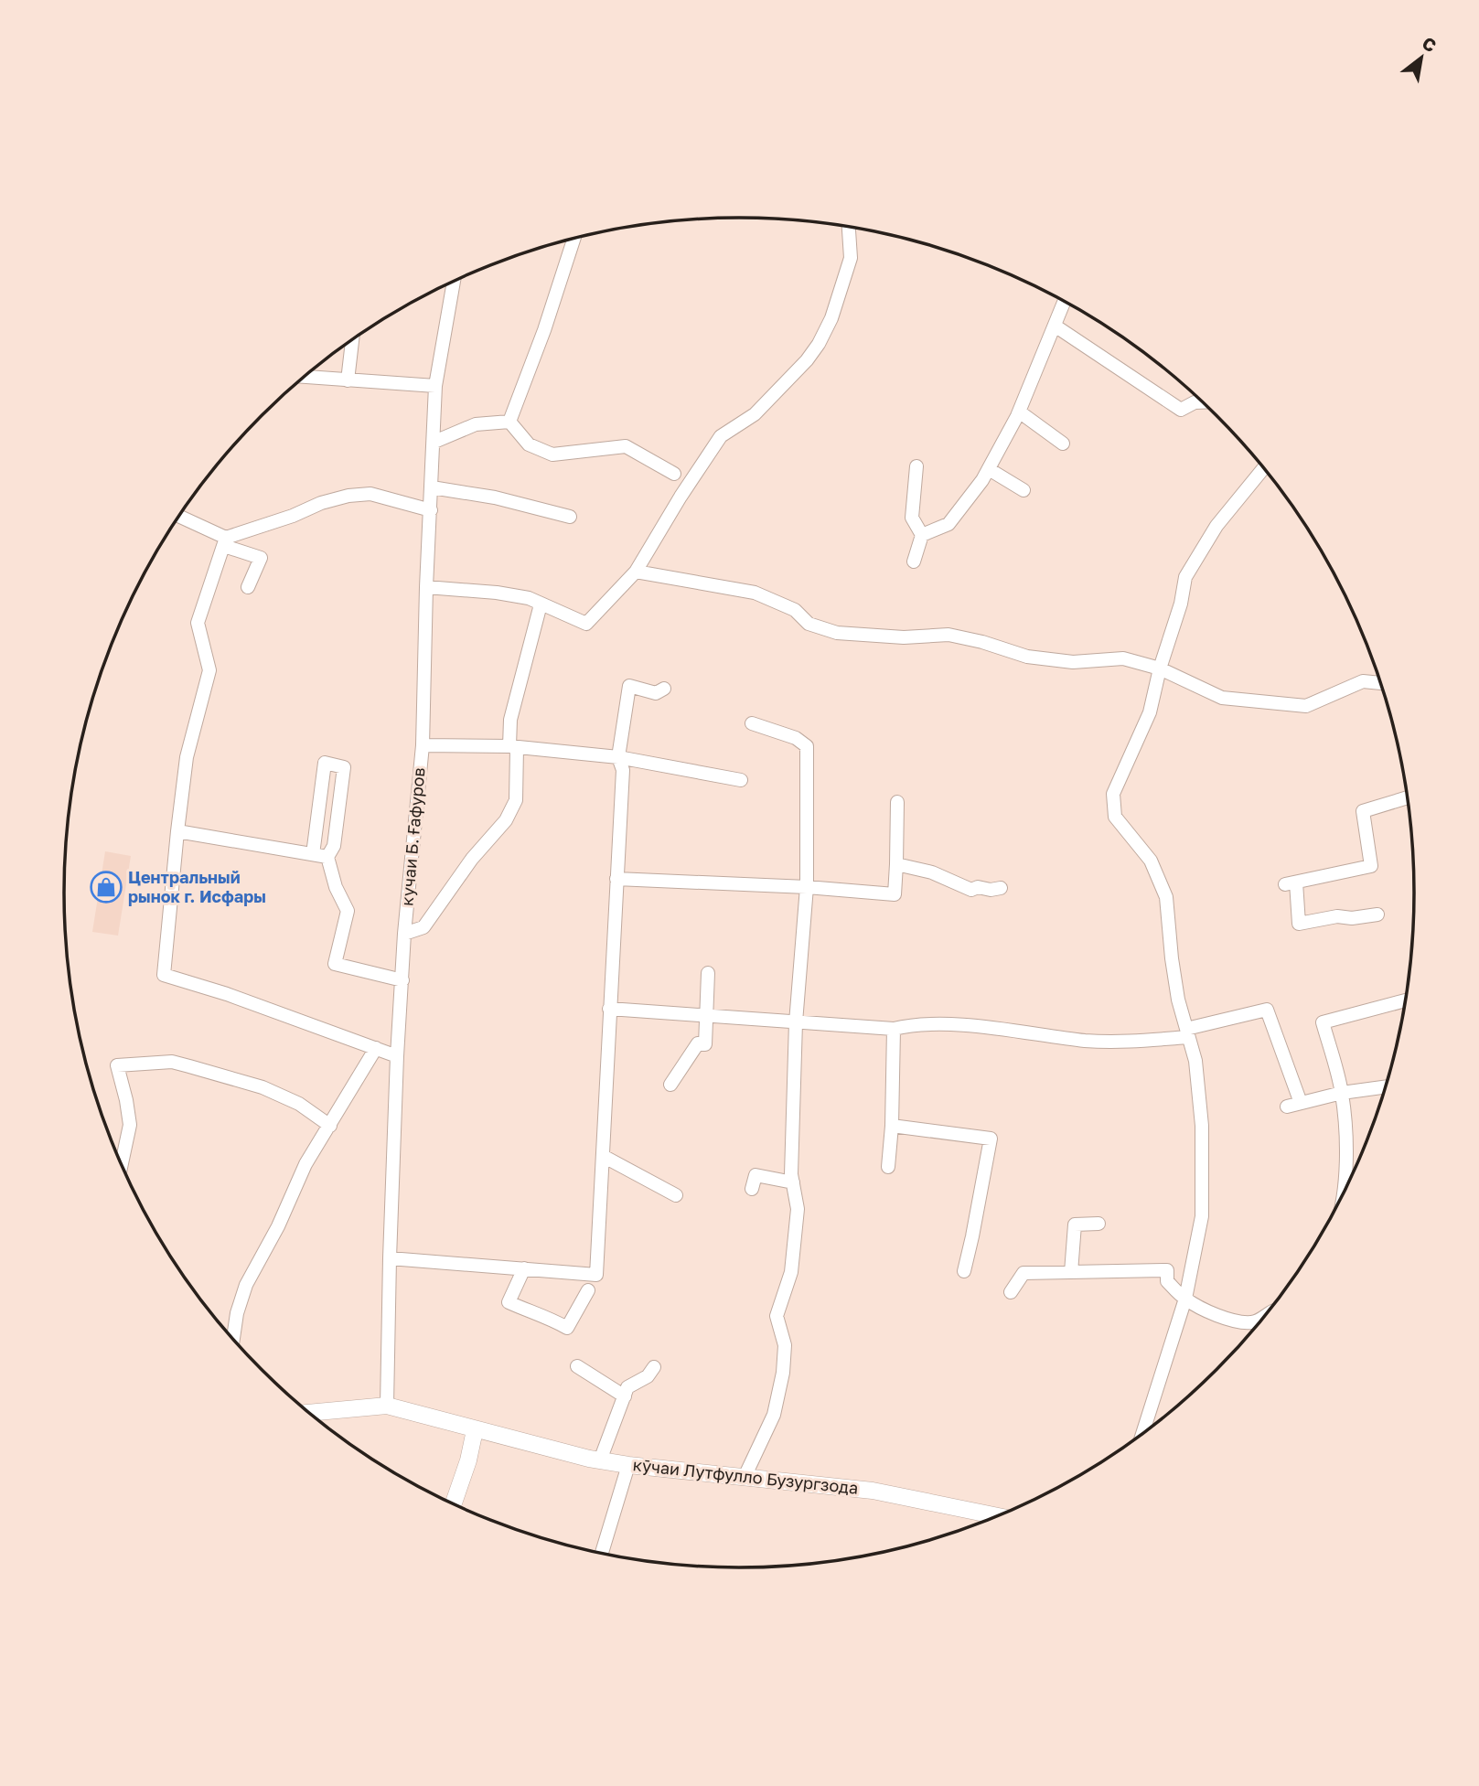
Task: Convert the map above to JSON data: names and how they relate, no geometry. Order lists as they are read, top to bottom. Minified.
{"streets":{"main road":["кӯчаи Лутфулло Бузургзода"],"street":["кучаи Б. Ғафуров"]},"crossings":[["кучаи Б. Ғафуров","кӯчаи Лутфулло Бузургзода"]],"places":{"shop":["Центральный рынок г. Исфары"]},"north":"top right"}
